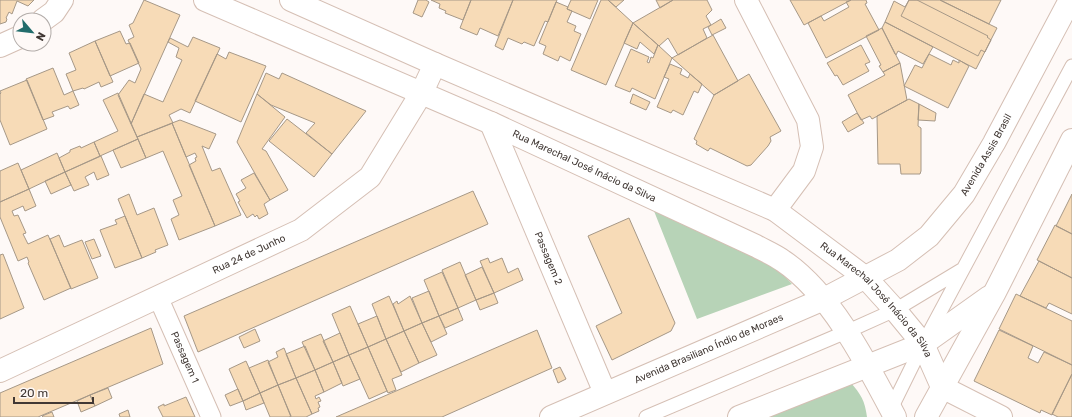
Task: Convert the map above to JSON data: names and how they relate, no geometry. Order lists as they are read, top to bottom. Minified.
{"streets":{"main road":["Avenida Assis Brasil","Rua Marechal José Inácio da Silva","Rua 24 de Junho","Passagem 2","Avenida Brasiliano Índio de Moraes"],"street":["Passagem 1"]},"crossings":[["Avenida Assis Brasil","Rua Marechal José Inácio da Silva"],["Avenida Assis Brasil","Avenida Brasiliano Índio de Moraes"],["Rua Marechal José Inácio da Silva","Rua 24 de Junho"],["Rua Marechal José Inácio da Silva","Passagem 2"],["Rua Marechal José Inácio da Silva","Avenida Brasiliano Índio de Moraes"],["Rua 24 de Junho","Passagem 1"],["Passagem 2","Avenida Brasiliano Índio de Moraes"]],"scale_bar":"20 m","north":"bottom right"}
